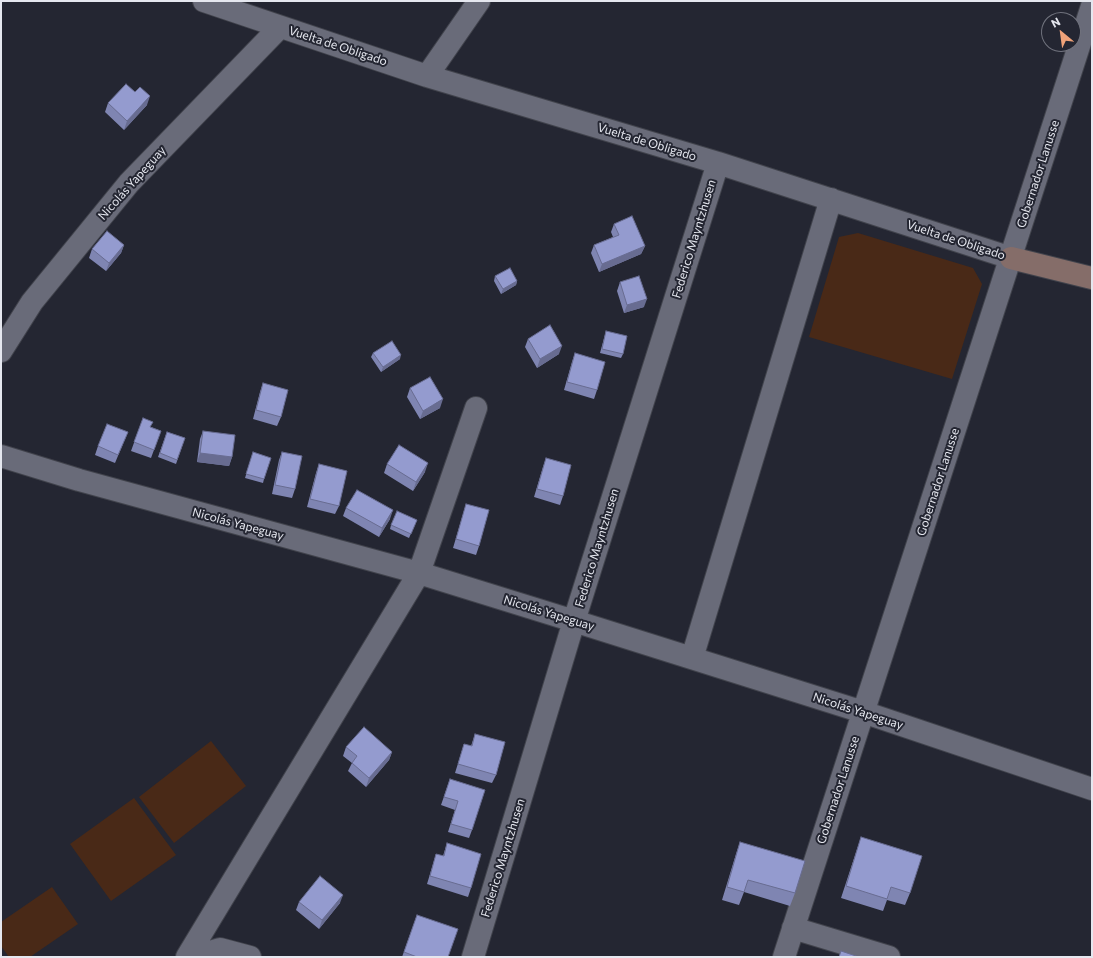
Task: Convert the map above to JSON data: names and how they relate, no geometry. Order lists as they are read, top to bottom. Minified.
{"streets":{"main road":["Vuelta de Obligado"],"street":["Gobernador Lanusse","Nicolás Yapeguay","Federico Mayntzhusen"]},"crossings":[["Vuelta de Obligado","Gobernador Lanusse"],["Vuelta de Obligado","Nicolás Yapeguay"],["Vuelta de Obligado","Federico Mayntzhusen"],["Gobernador Lanusse","Nicolás Yapeguay"],["Nicolás Yapeguay","Federico Mayntzhusen"]],"north":"top left"}
